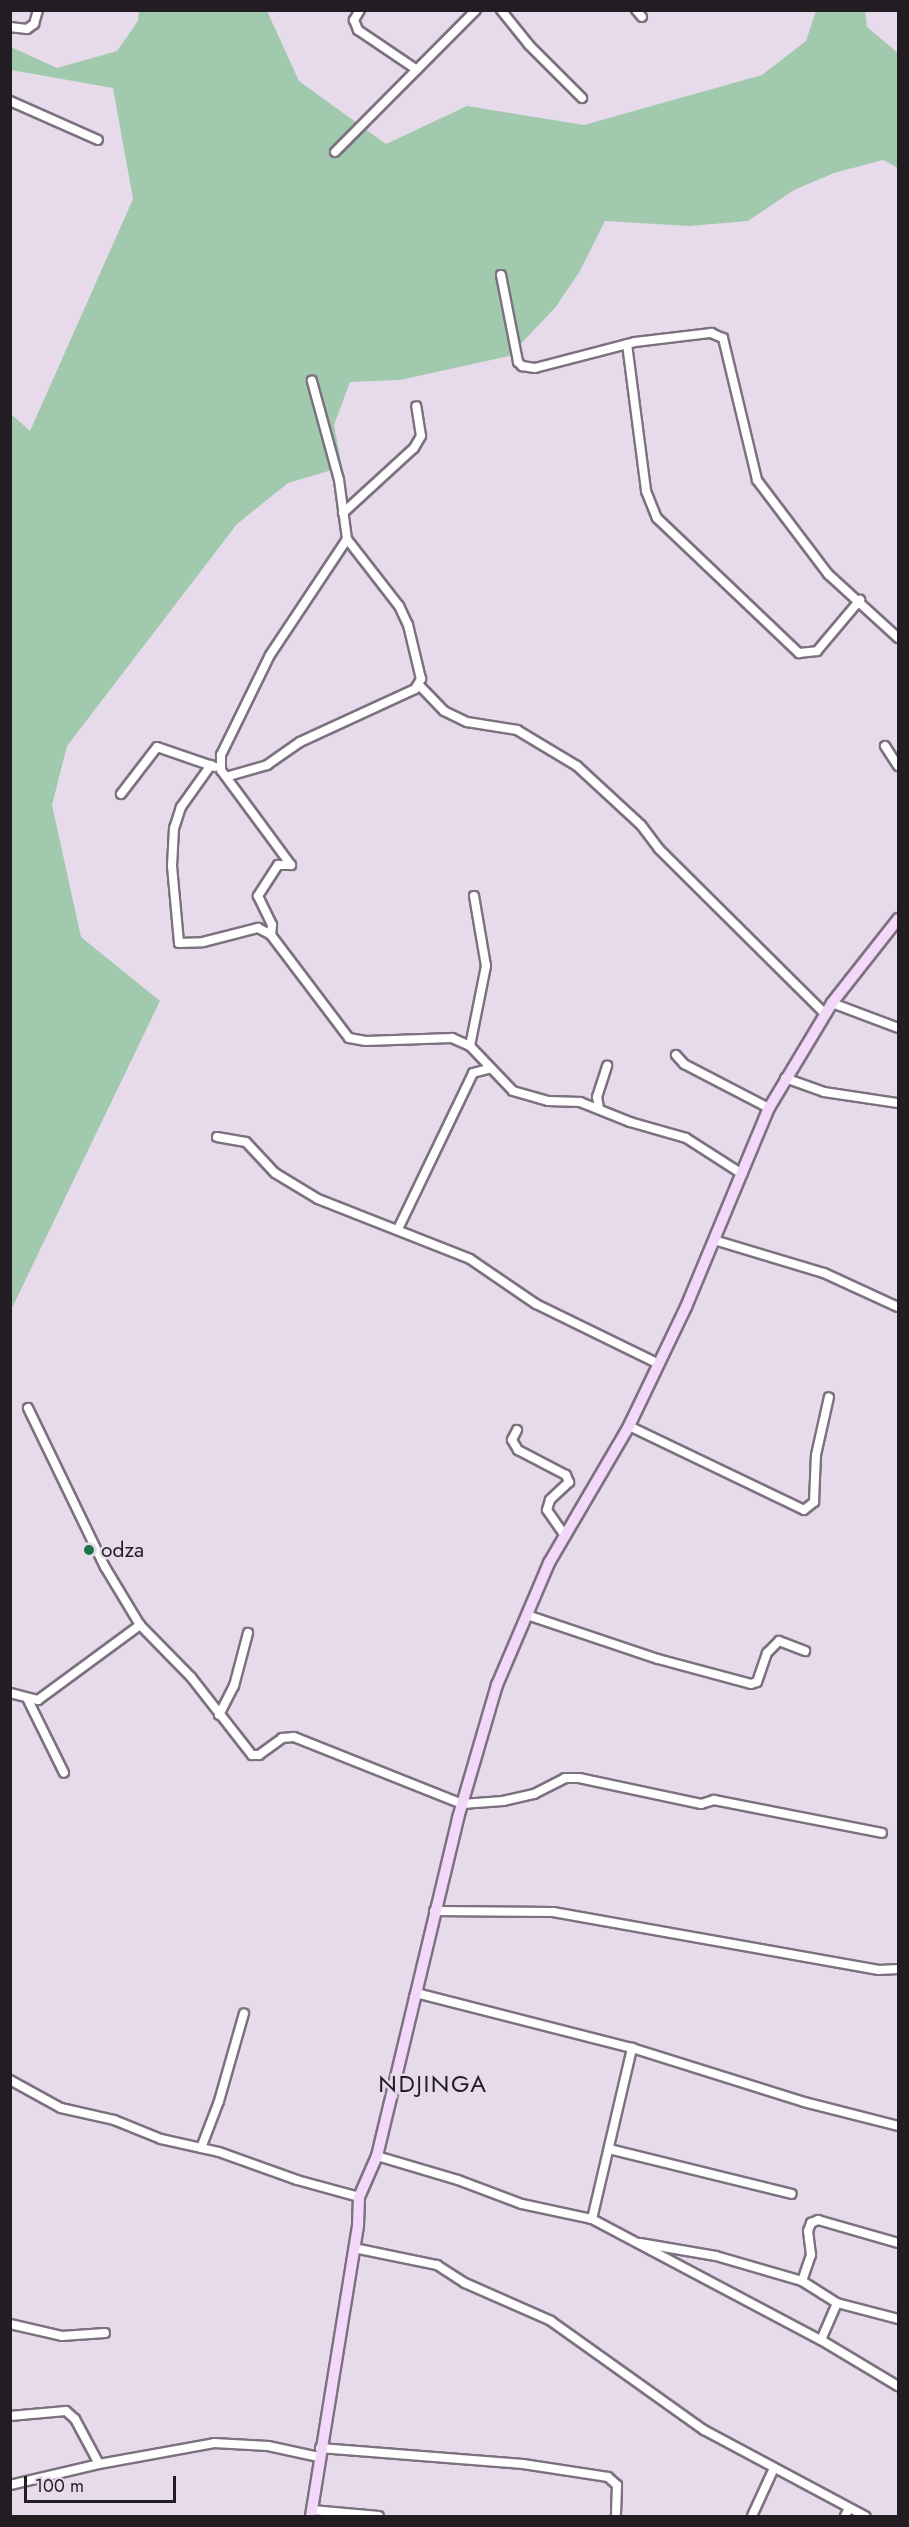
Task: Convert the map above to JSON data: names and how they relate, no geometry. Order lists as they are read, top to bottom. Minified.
{"districts":["NDJINGA"],"places":["odza"],"scale_bar":"100 m"}
